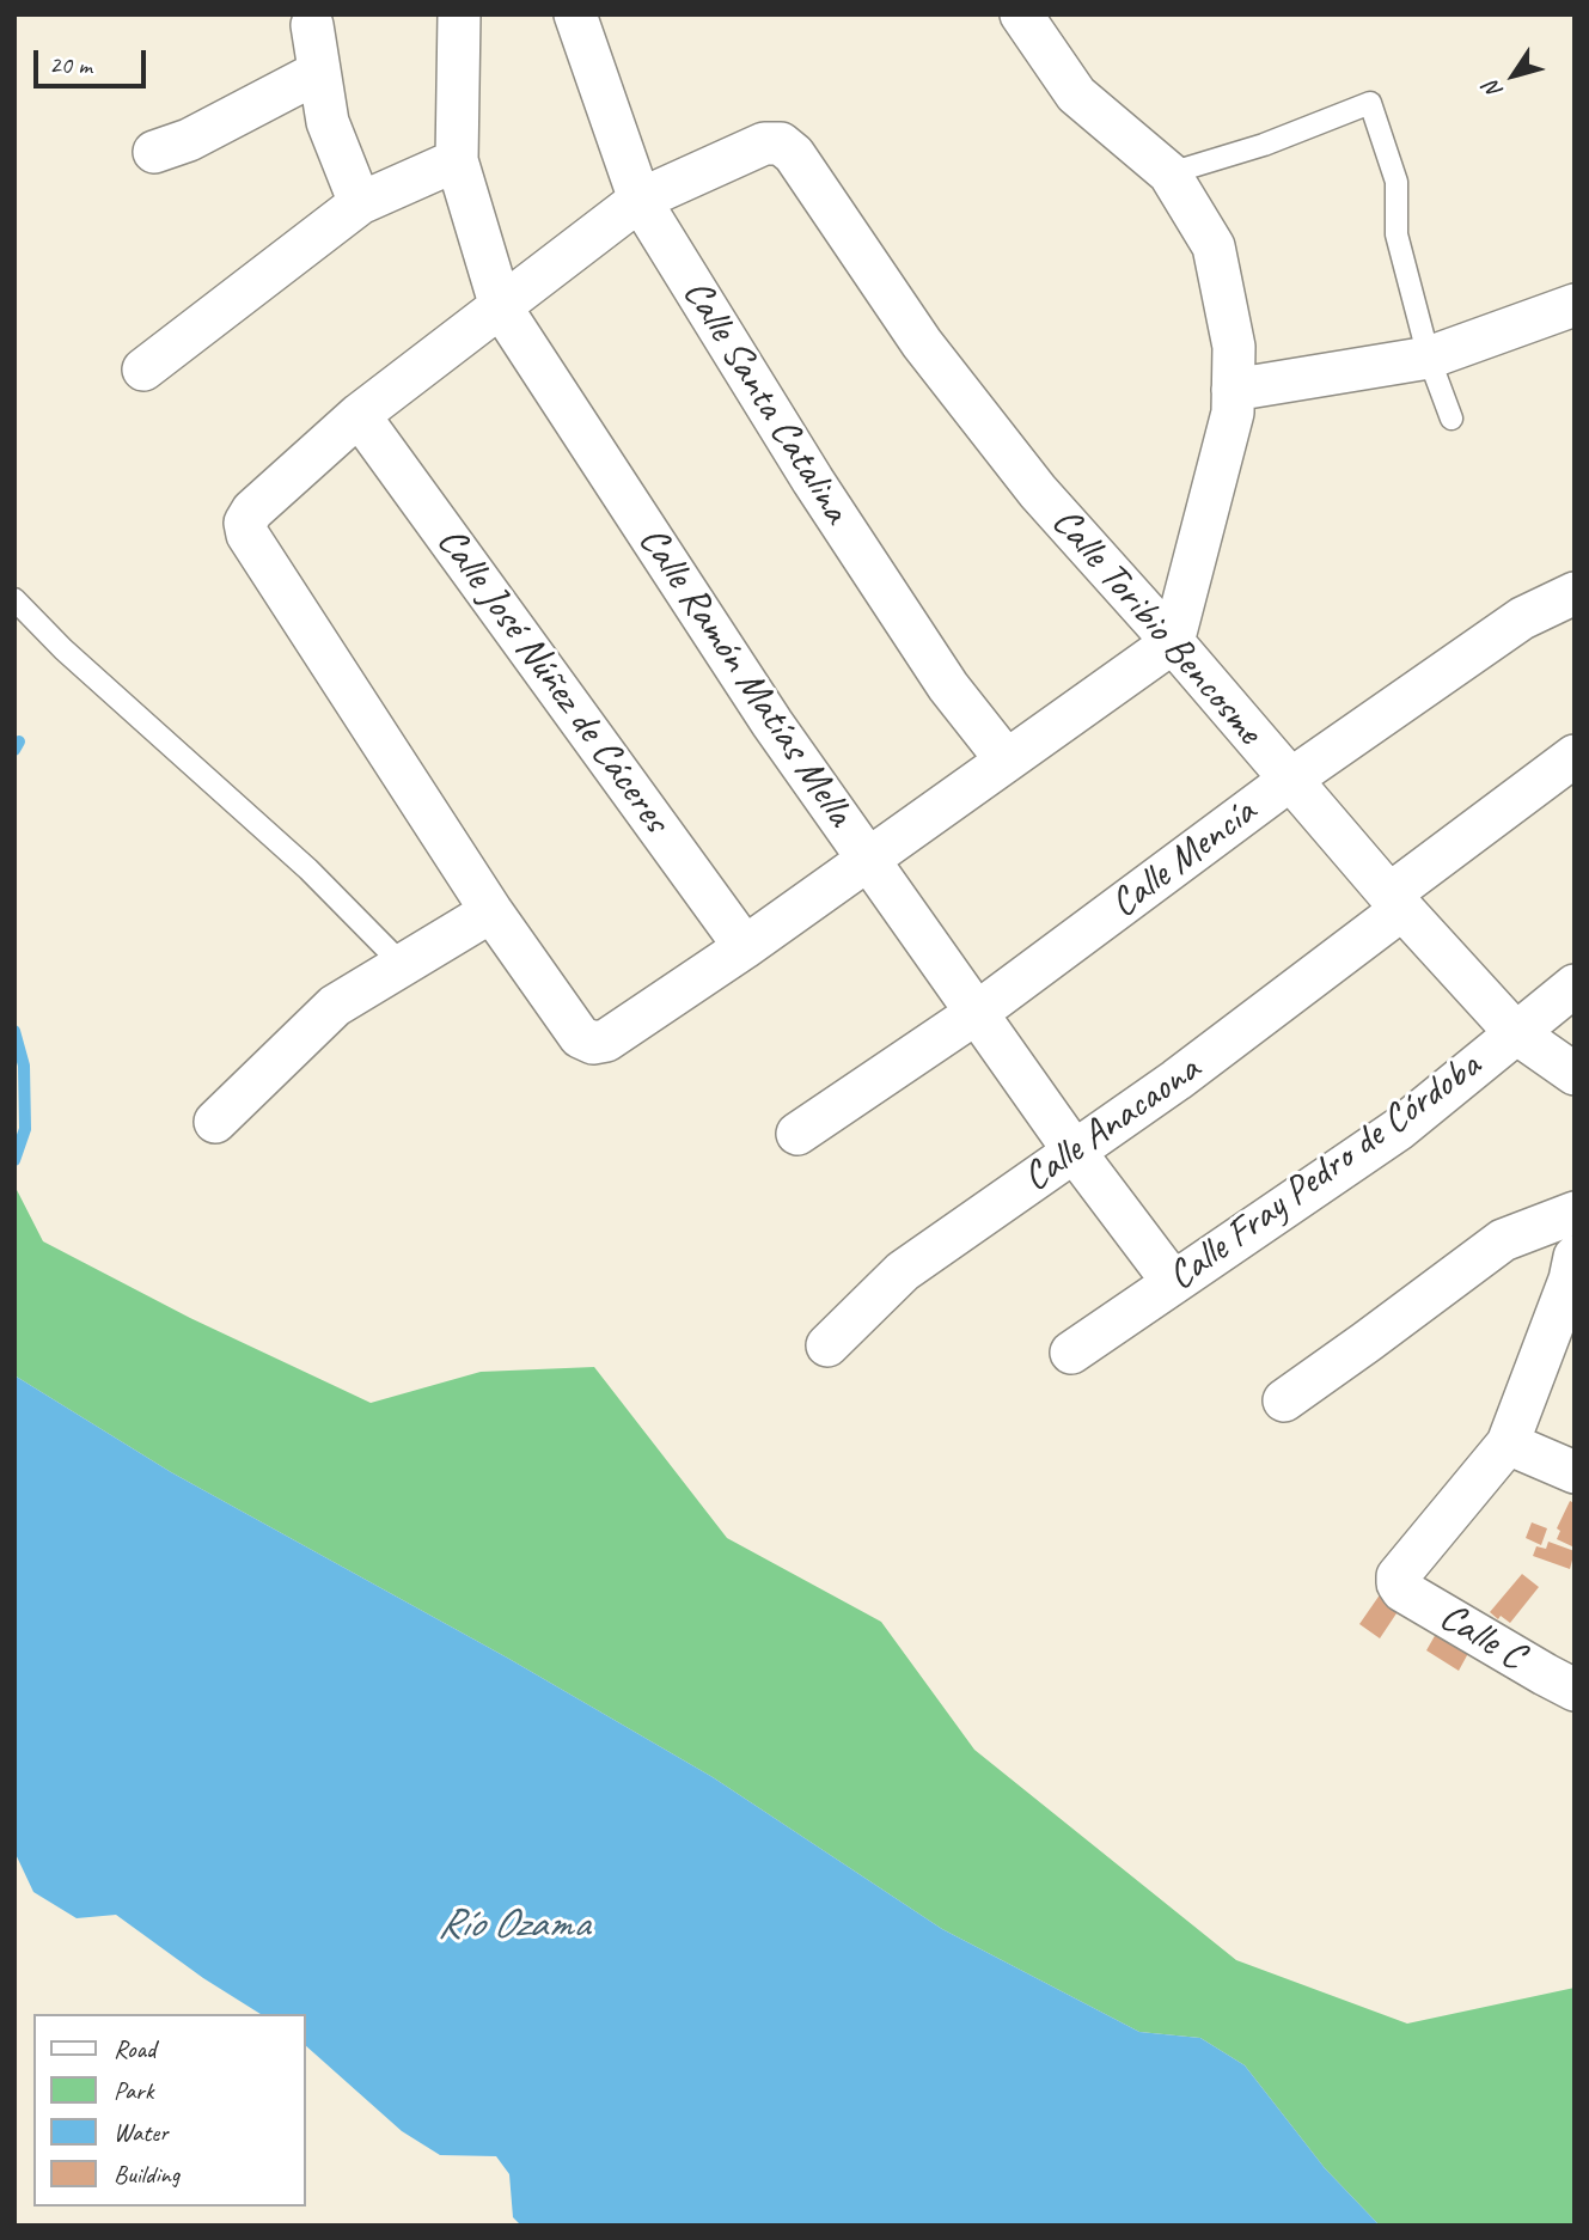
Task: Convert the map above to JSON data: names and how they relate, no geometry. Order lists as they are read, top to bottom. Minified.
{"streets":{"street":["Calle Santa Catalina","Calle Toribio Bencosme","Calle Ramón Matías Mella","Calle José Núñez de Cáceres","Calle Mencía","Calle Anacaona","Calle Fray Pedro de Córdoba","Calle C"]},"crossings":[["Calle Santa Catalina","Calle Toribio Bencosme"],["Calle Toribio Bencosme","Calle Mencía"],["Calle Toribio Bencosme","Calle Anacaona"],["Calle Toribio Bencosme","Calle Fray Pedro de Córdoba"],["Calle Ramón Matías Mella","Calle Mencía"],["Calle Ramón Matías Mella","Calle Anacaona"],["Calle Ramón Matías Mella","Calle Fray Pedro de Córdoba"]],"water":["Río Ozama"],"legend":["Road","Park","Water","Building"],"scale_bar":"20 m","north":"bottom left"}
